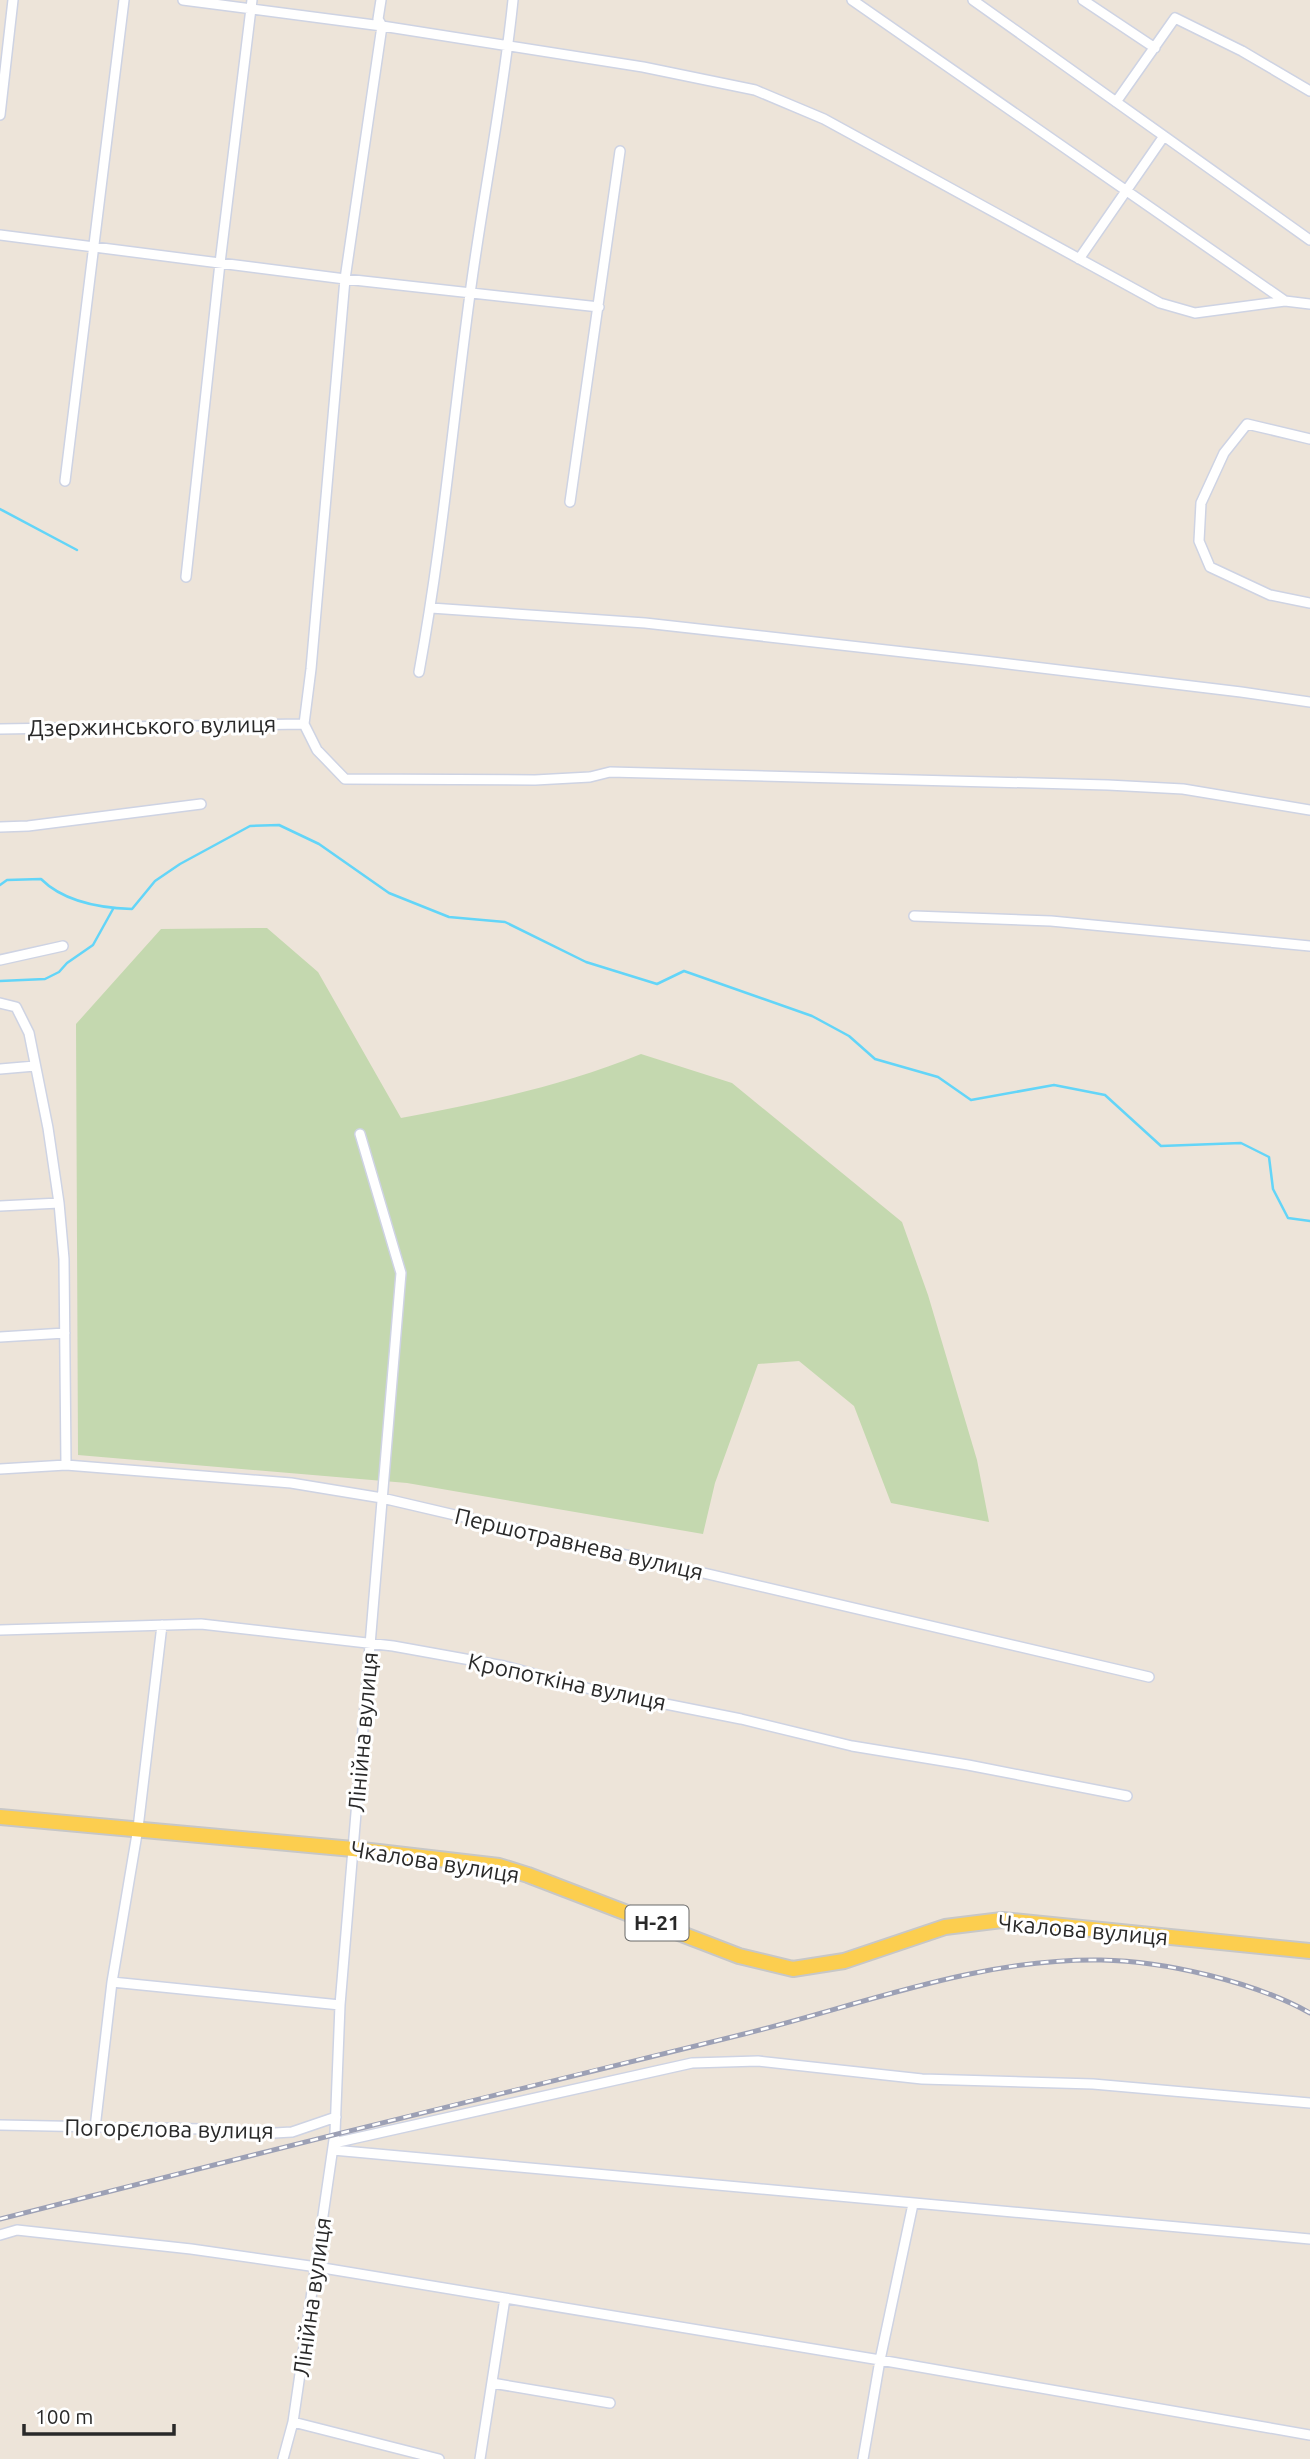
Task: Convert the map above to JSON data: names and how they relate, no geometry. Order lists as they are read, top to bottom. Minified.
{"streets":{"main road":["Чкалова вулиця","Н-21"],"street":["Дзержинського вулиця","Першотравнева вулиця","Кропоткіна вулиця","Лінійна вулиця","Погорєлова вулиця"]},"crossings":[["Першотравнева вулиця","Лінійна вулиця"],["Кропоткіна вулиця","Лінійна вулиця"],["Лінійна вулиця","Чкалова вулиця"],["Лінійна вулиця","Погорєлова вулиця"]],"scale_bar":"100 m"}
